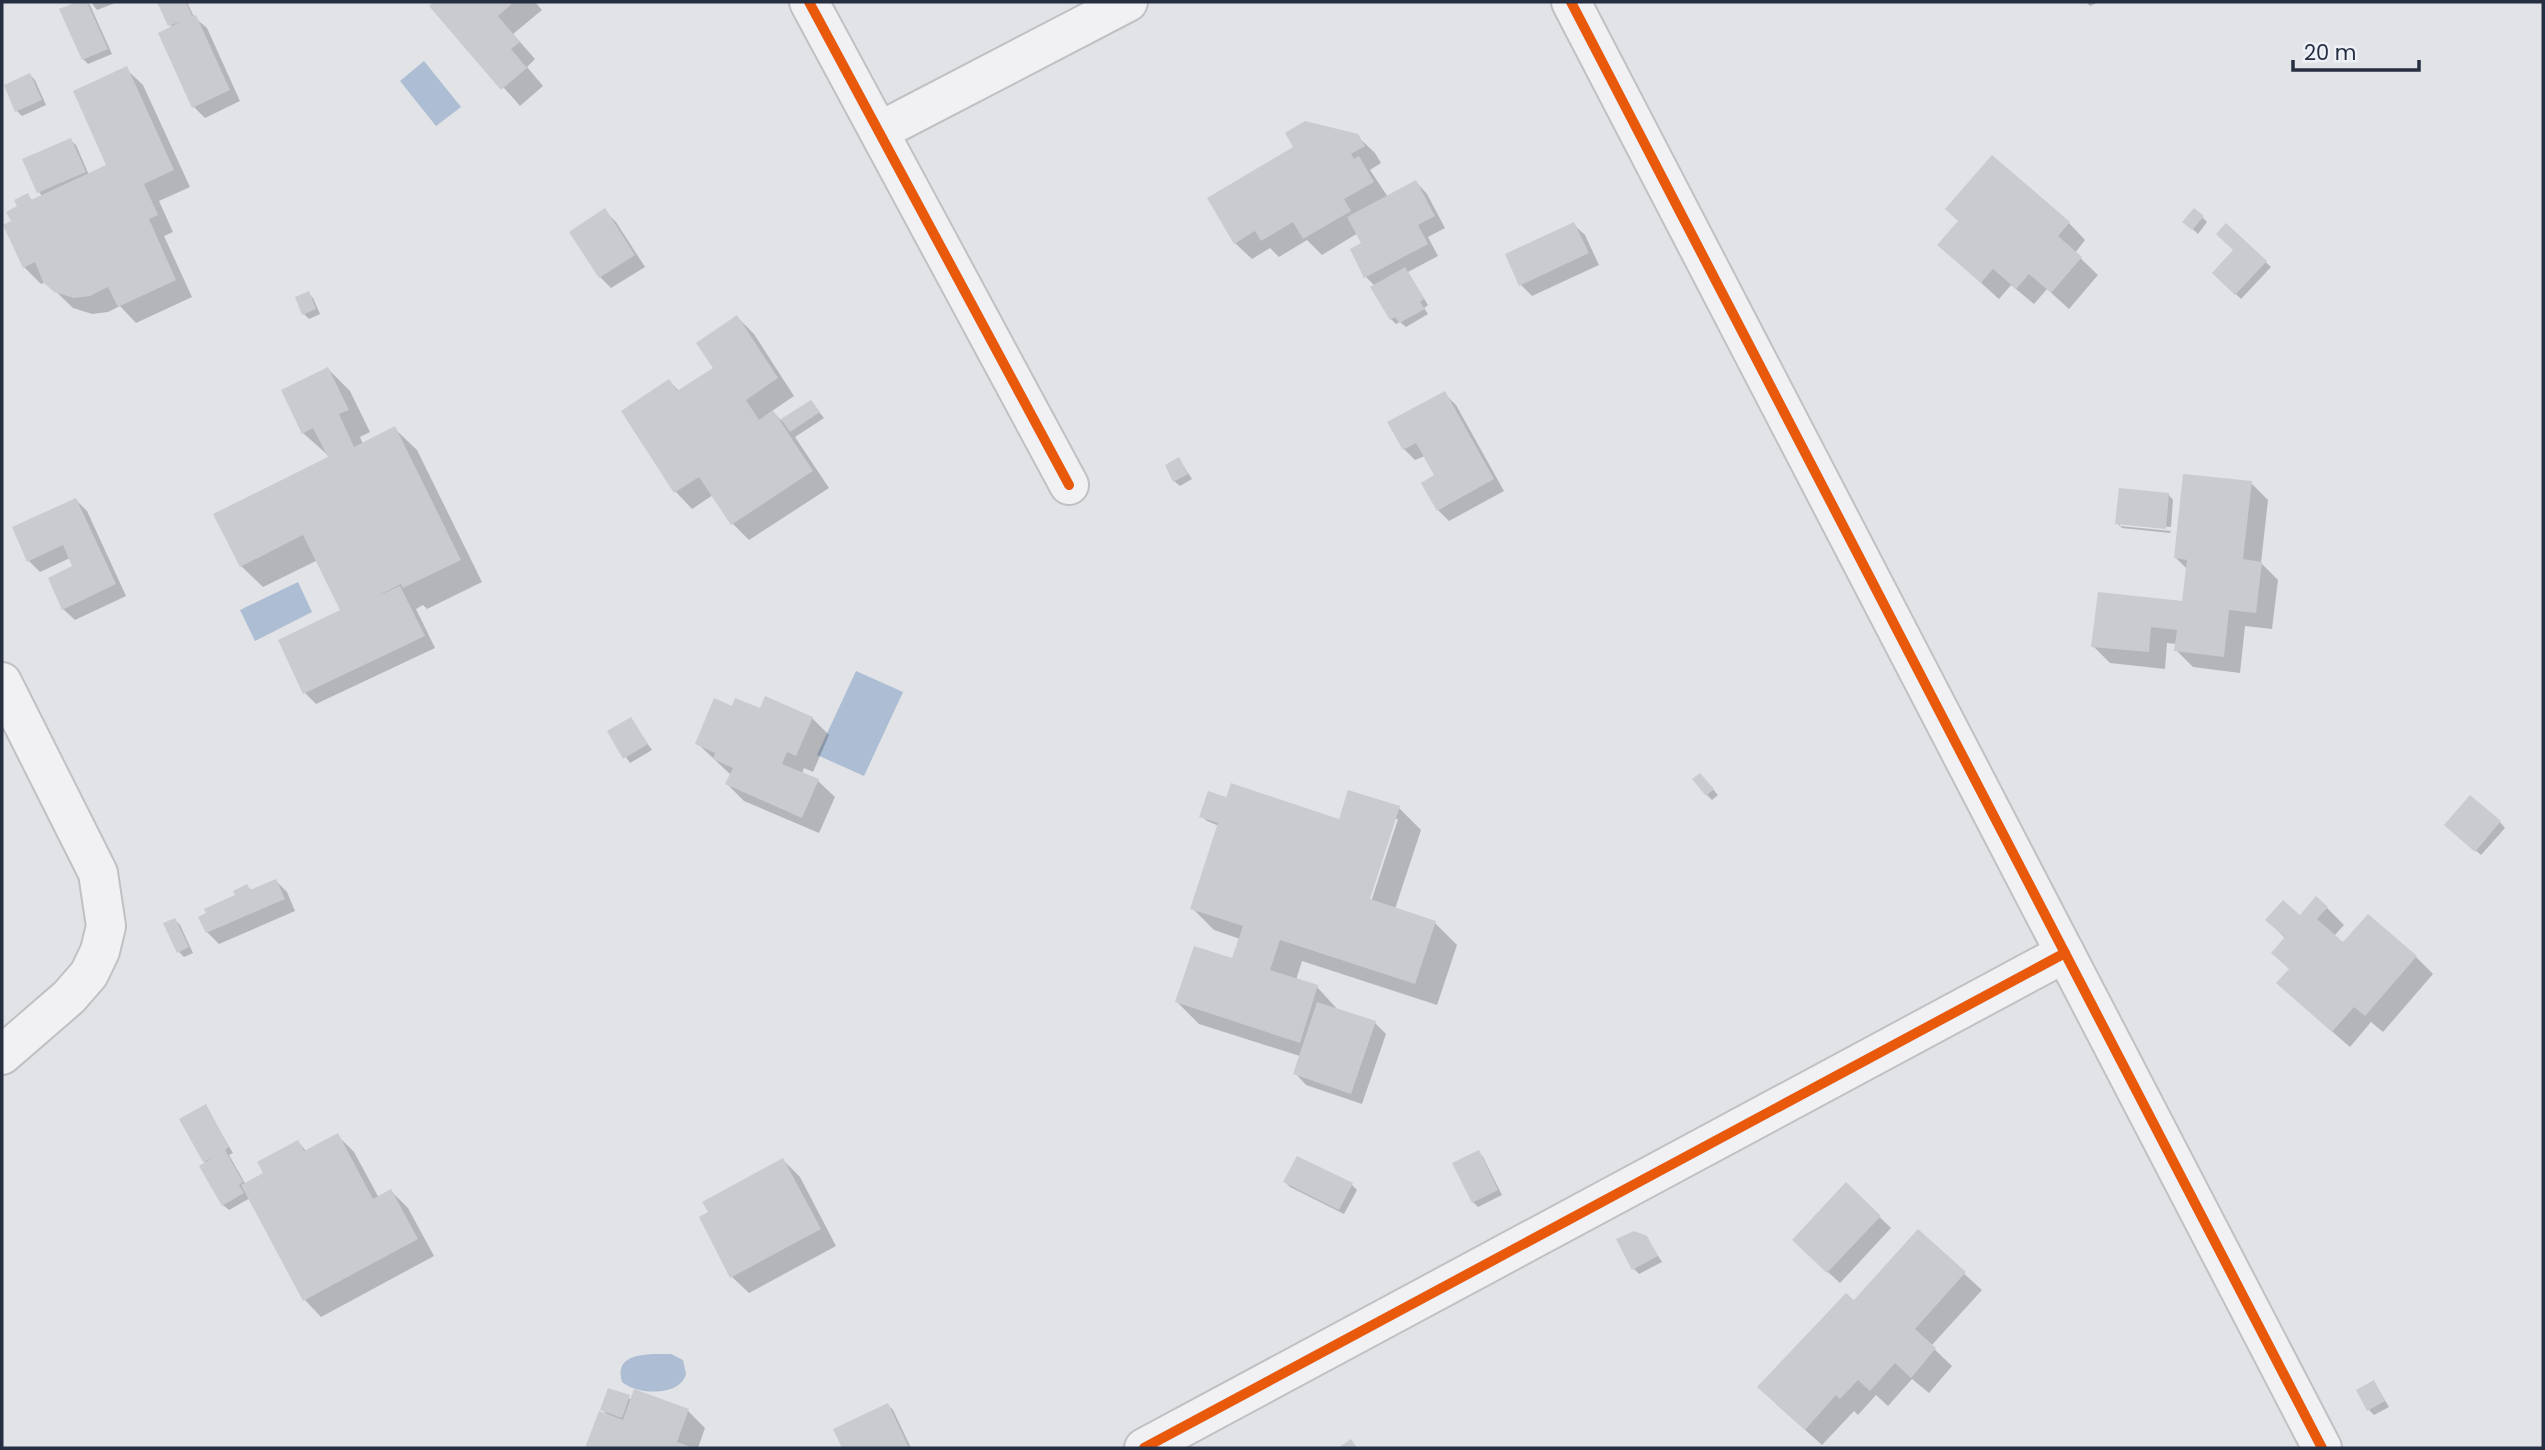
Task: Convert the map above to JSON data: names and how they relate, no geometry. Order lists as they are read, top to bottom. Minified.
{"scale_bar":"20 m"}
